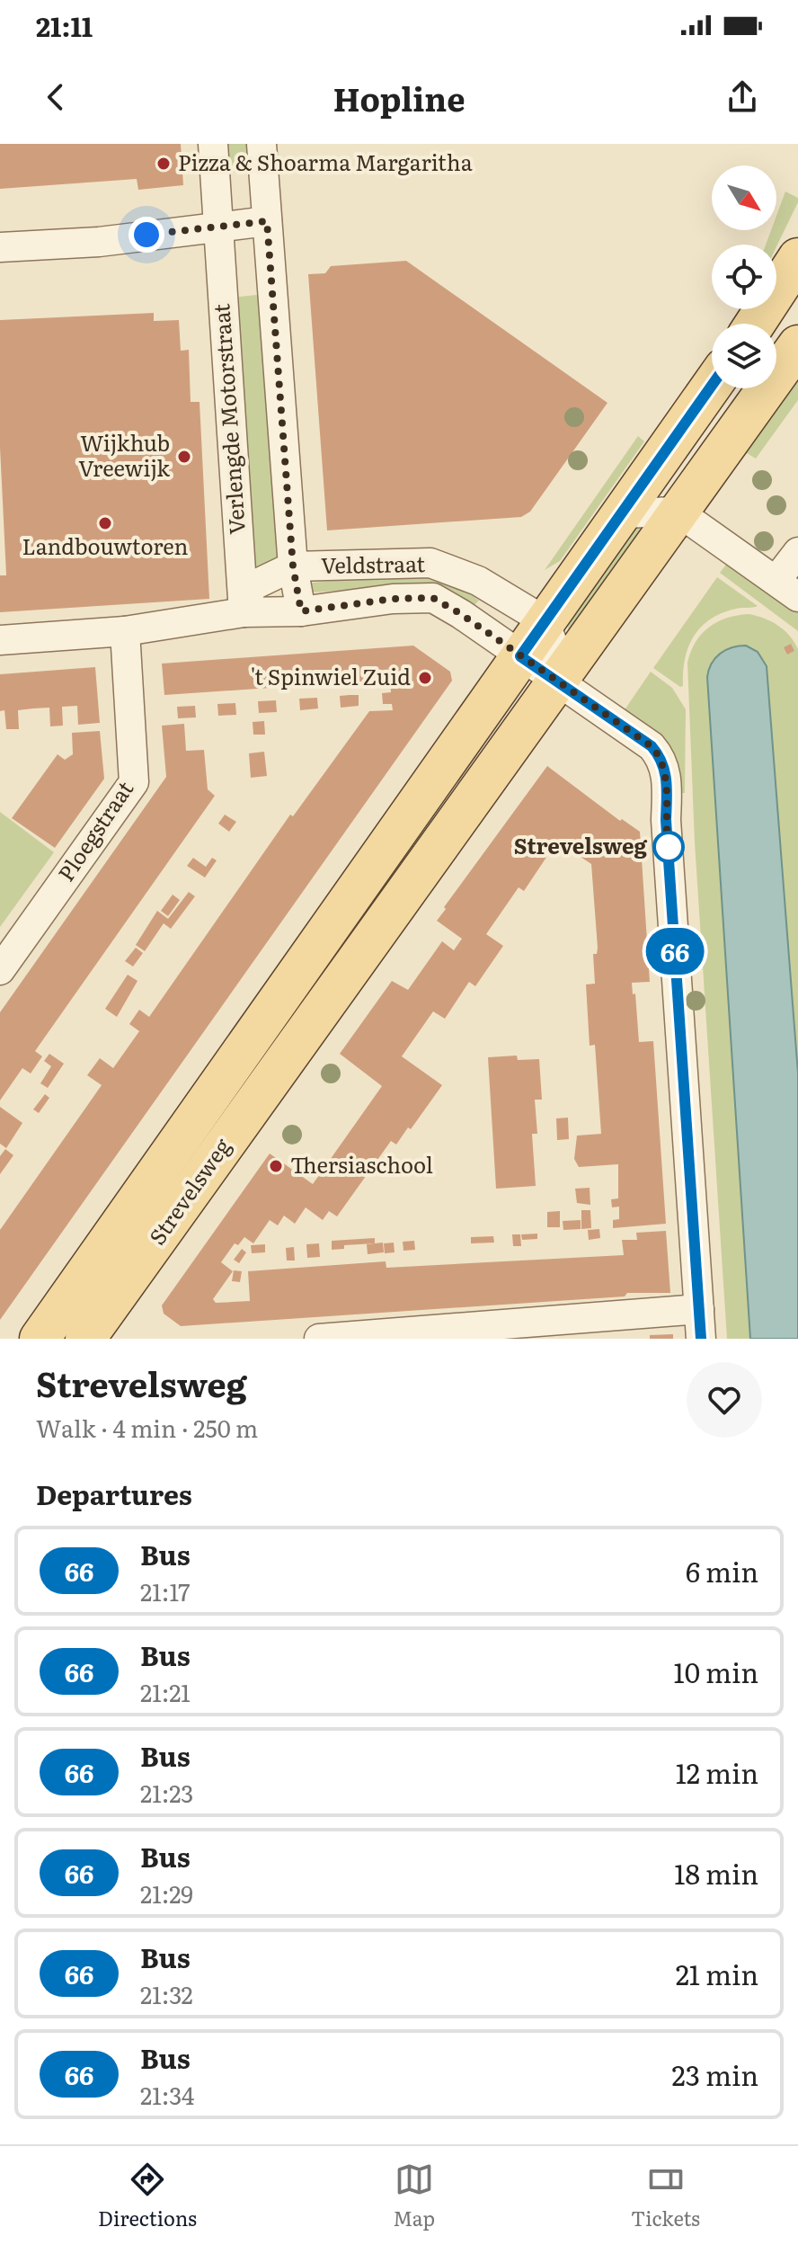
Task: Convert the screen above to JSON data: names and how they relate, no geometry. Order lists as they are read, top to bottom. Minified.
{"streets":{"main road":["Strevelsweg"],"street":["Verlengde Motorstraat","Veldstraat","Ploegstraat"]},"crossings":[["Verlengde Motorstraat","Veldstraat"],["Veldstraat","Ploegstraat"],["Veldstraat","Strevelsweg"]],"places":["Pizza & Shoarma Margaritha","Wijkhub Vreewijk","Landbouwtoren","'t Spinwiel Zuid","Strevelsweg","Thersiaschool"],"lines":["bus line 66"],"north":"bottom right","page":{"status":"21:11","header":"Hopline","on_map":"66","heading":[["Strevelsweg","Walk · 4 min · 250 m"],"Departures"],"list":[{"mark":"66","name":"Bus","note":"21:17","value":"6 min"},{"mark":"66","name":"Bus","note":"21:21","value":"10 min"},{"mark":"66","name":"Bus","note":"21:23","value":"12 min"},{"mark":"66","name":"Bus","note":"21:29","value":"18 min"},{"mark":"66","name":"Bus","note":"21:32","value":"21 min"},{"mark":"66","name":"Bus","note":"21:34","value":"23 min"}],"tabs":["Directions","Map","Tickets"]}}
